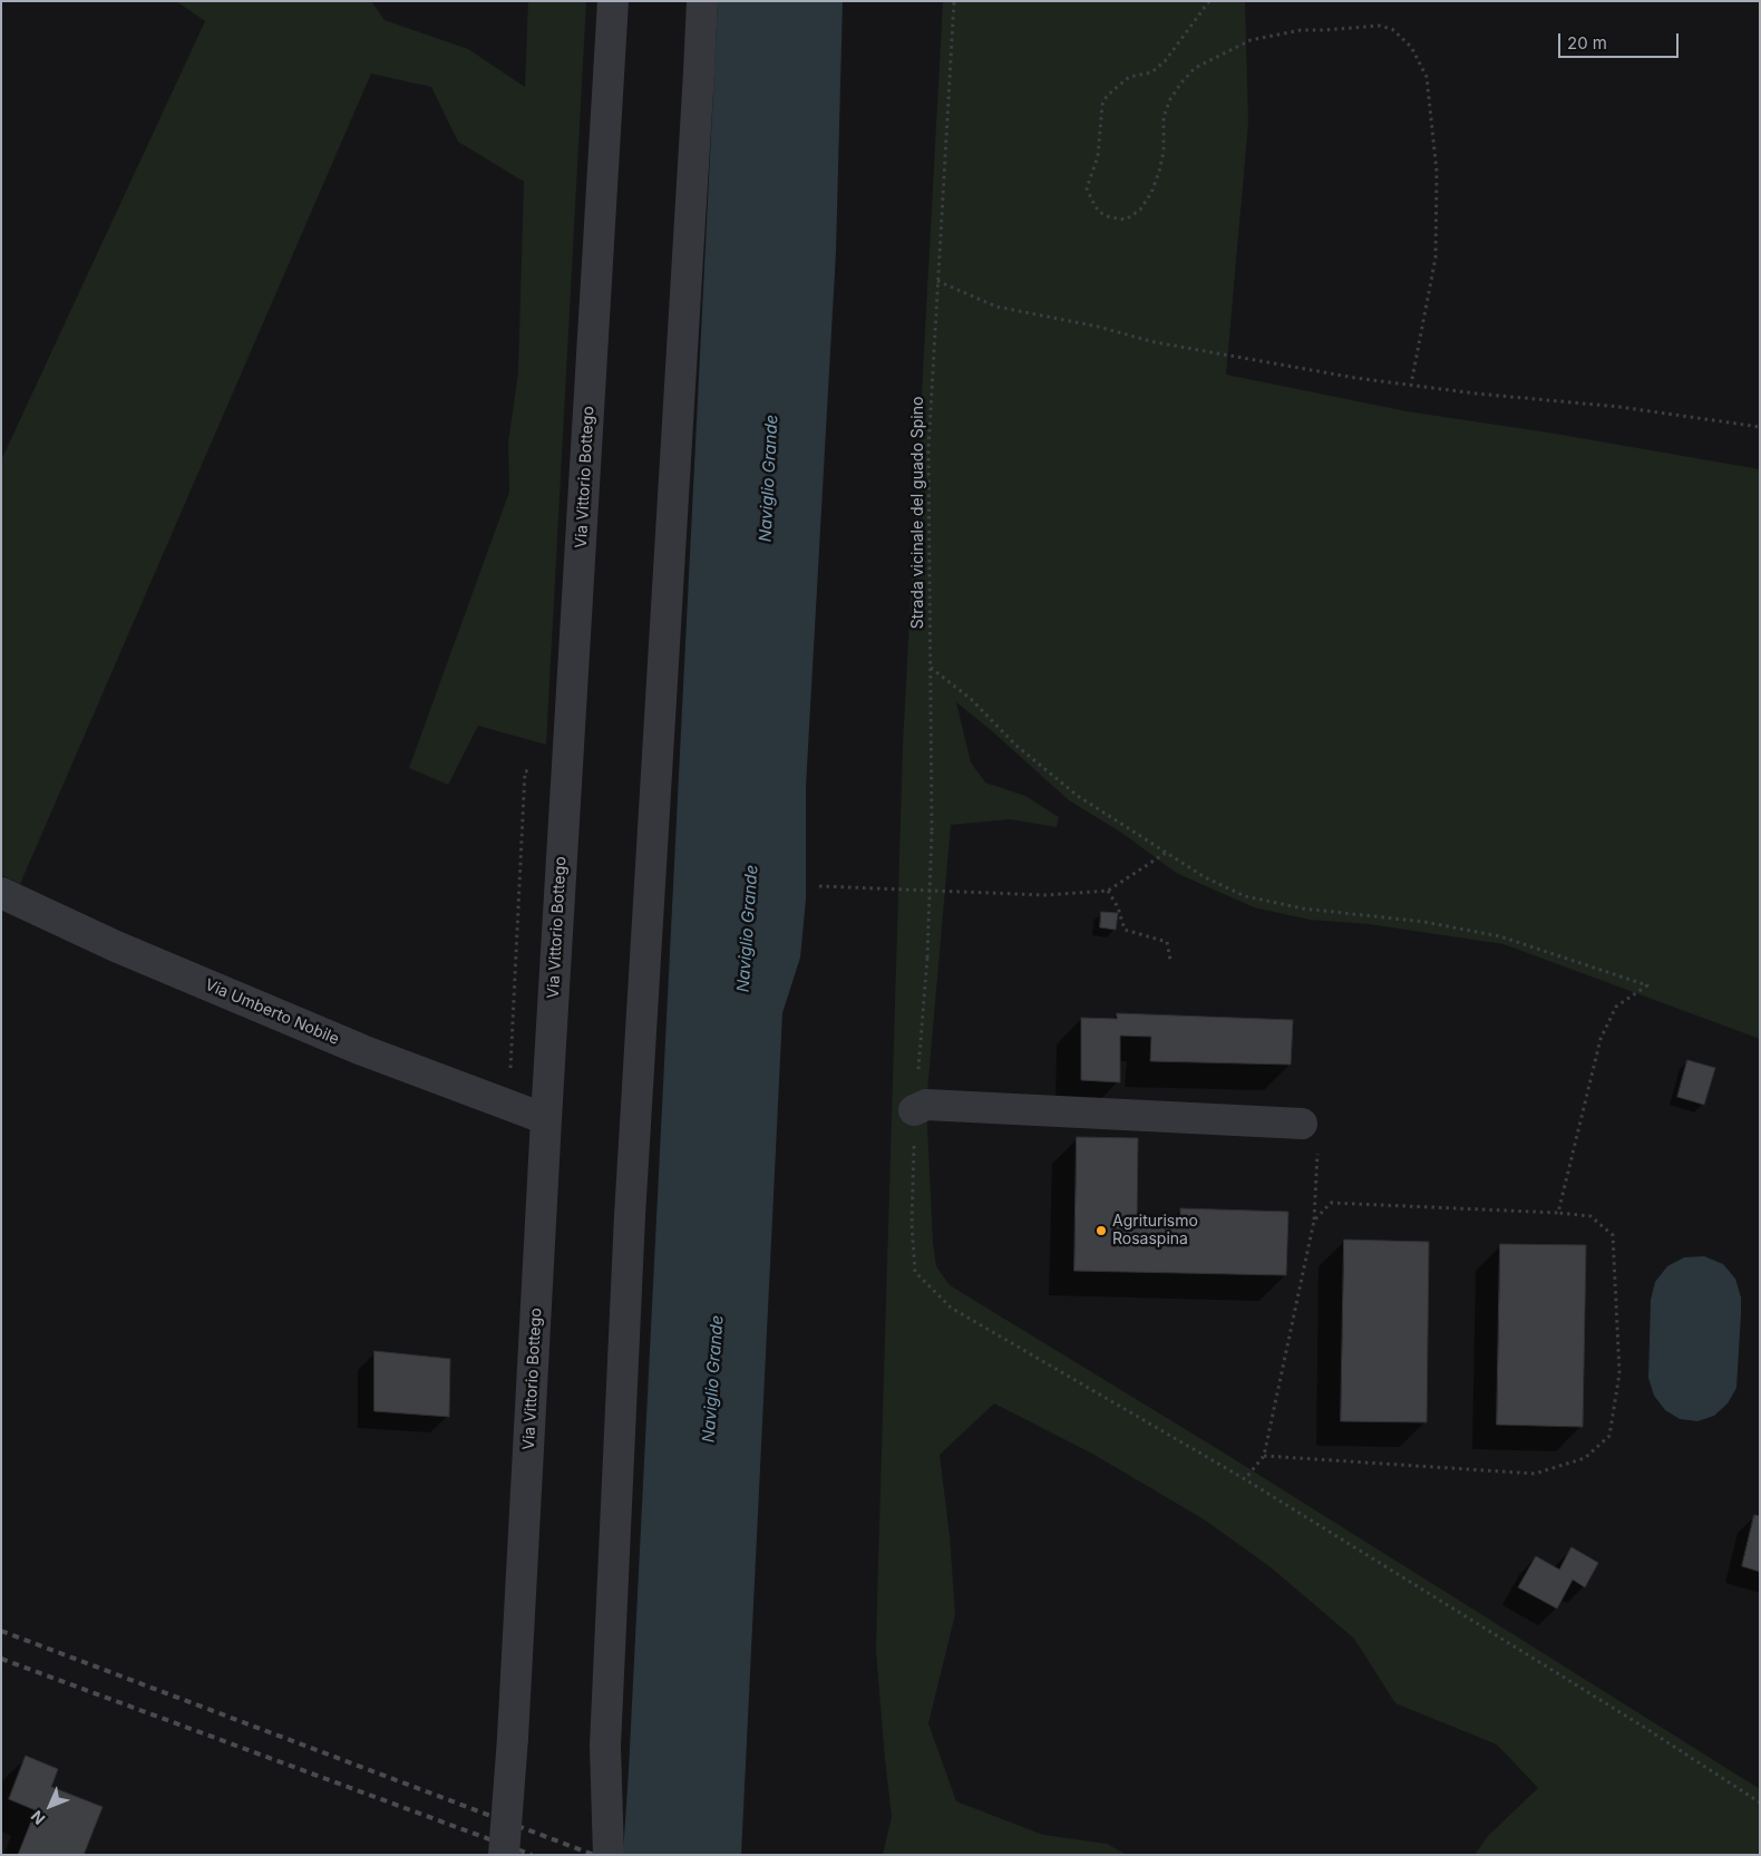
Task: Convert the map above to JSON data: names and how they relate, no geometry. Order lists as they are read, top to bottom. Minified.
{"streets":{"street":["Via Vittorio Bottego","Via Umberto Nobile"],"path":["Strada vicinale del guado Spino"]},"crossings":[["Via Vittorio Bottego","Via Umberto Nobile"]],"water":["Naviglio Grande"],"places":["Agriturismo Rosaspina"],"scale_bar":"20 m","north":"bottom left"}
